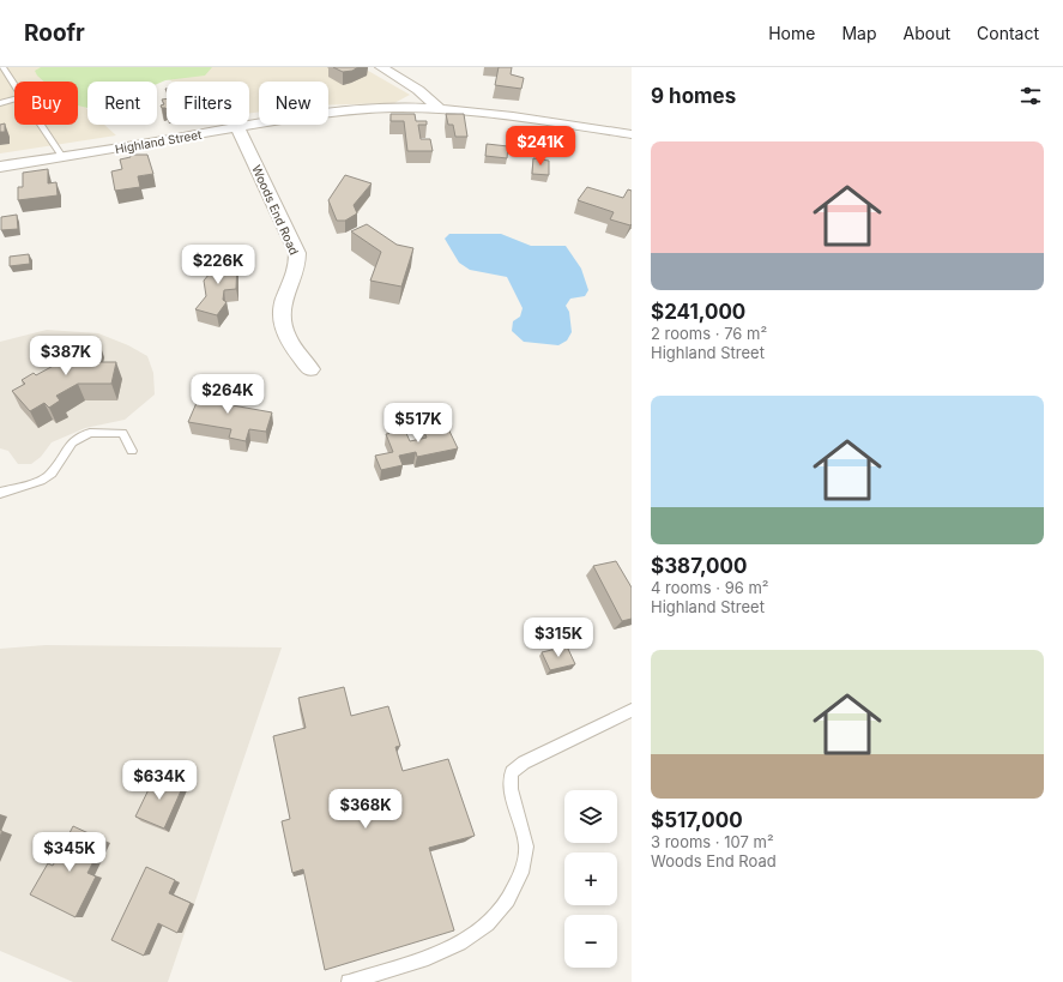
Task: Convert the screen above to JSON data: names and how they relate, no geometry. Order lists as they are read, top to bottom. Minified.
{"streets":{"street":["Highland Street","Woods End Road"]},"crossings":[["Highland Street","Woods End Road"]],"page":{"header":"Roofr","nav":["Home","Map","About","Contact"],"heading":"9 homes","chip":["Buy","Rent","Filters","New"],"list":[{"name":"$241,000","note":"2 rooms · 76 m² · Highland Street"},{"name":"$387,000","note":"4 rooms · 96 m² · Highland Street"},{"name":"$517,000","note":"3 rooms · 107 m² · Woods End Road"}],"price":["$241K","$226K","$387K","$264K","$517K","$315K","$634K","$368K","$345K"],"map_buttons":["+","−"]}}
